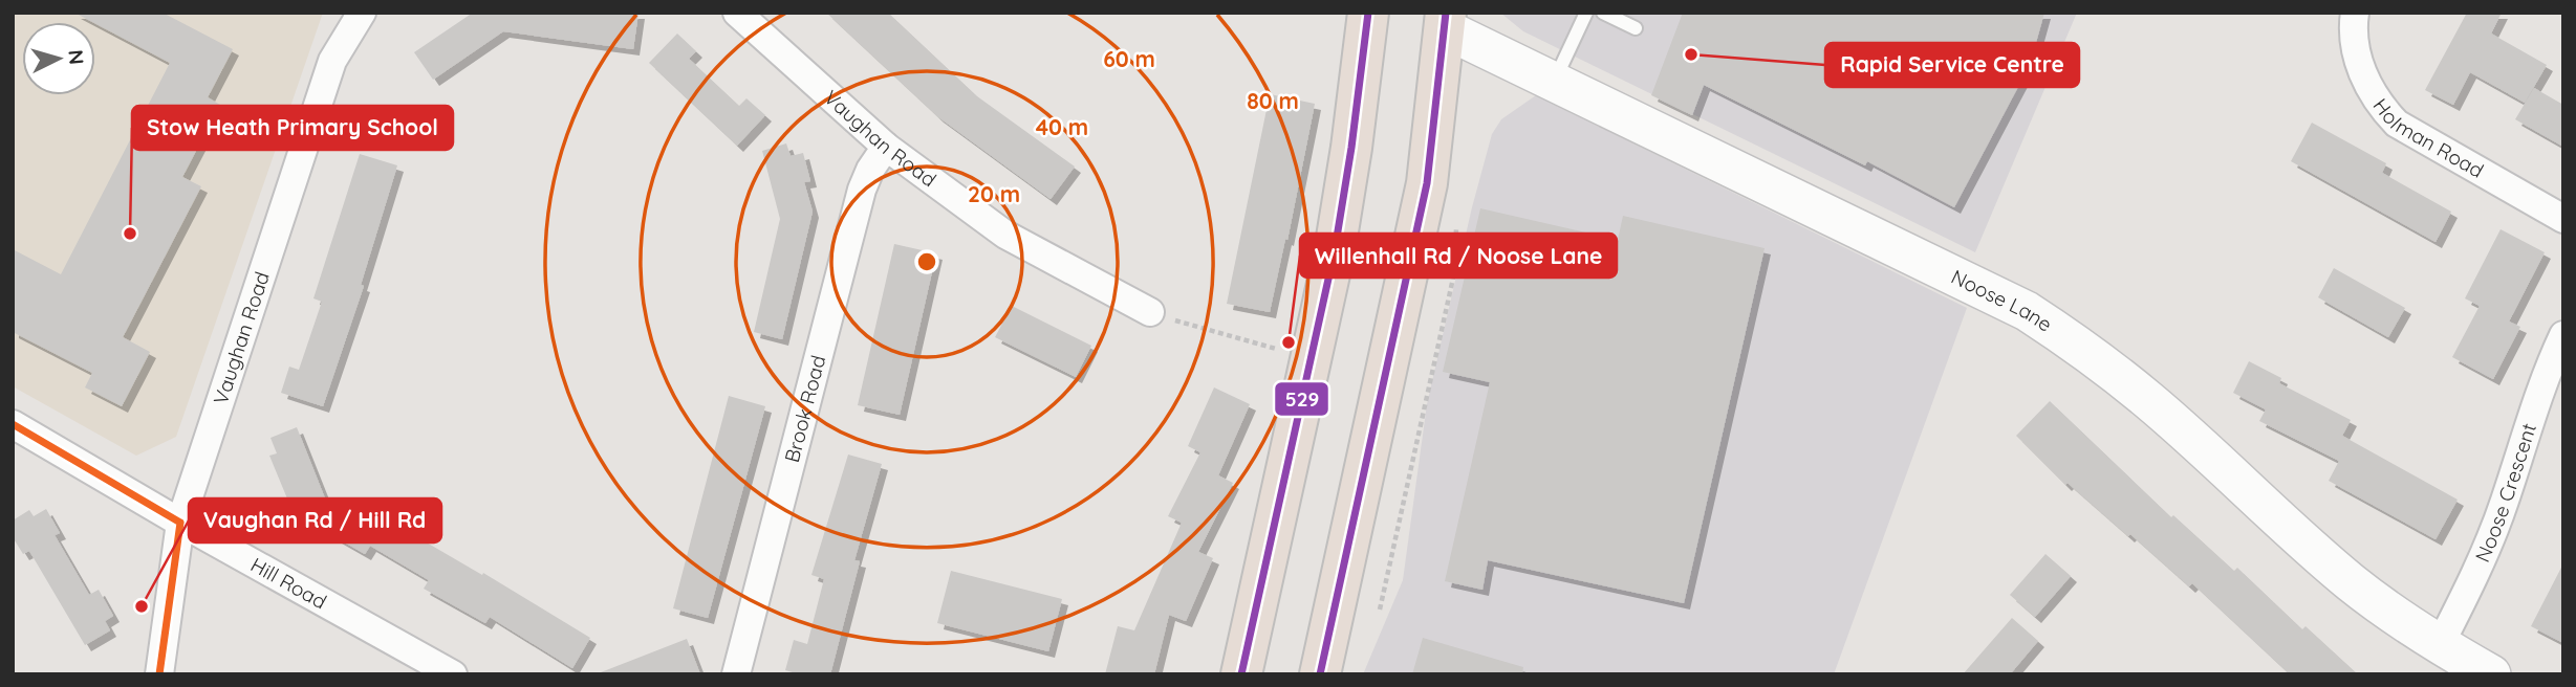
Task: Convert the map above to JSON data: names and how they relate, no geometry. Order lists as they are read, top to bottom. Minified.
{"streets":{"street":["Holman Road","Vaughan Road","Noose Lane","Brook Road","Noose Crescent","Hill Road"]},"crossings":[["Vaughan Road","Brook Road"],["Vaughan Road","Hill Road"],["Noose Lane","Noose Crescent"]],"places":["Rapid Service Centre","Stow Heath Primary School","Willenhall Rd / Noose Lane","Vaughan Rd / Hill Rd"],"lines":["transit line 529"],"north":"right","rings":["60 m","80 m","40 m","20 m"]}
